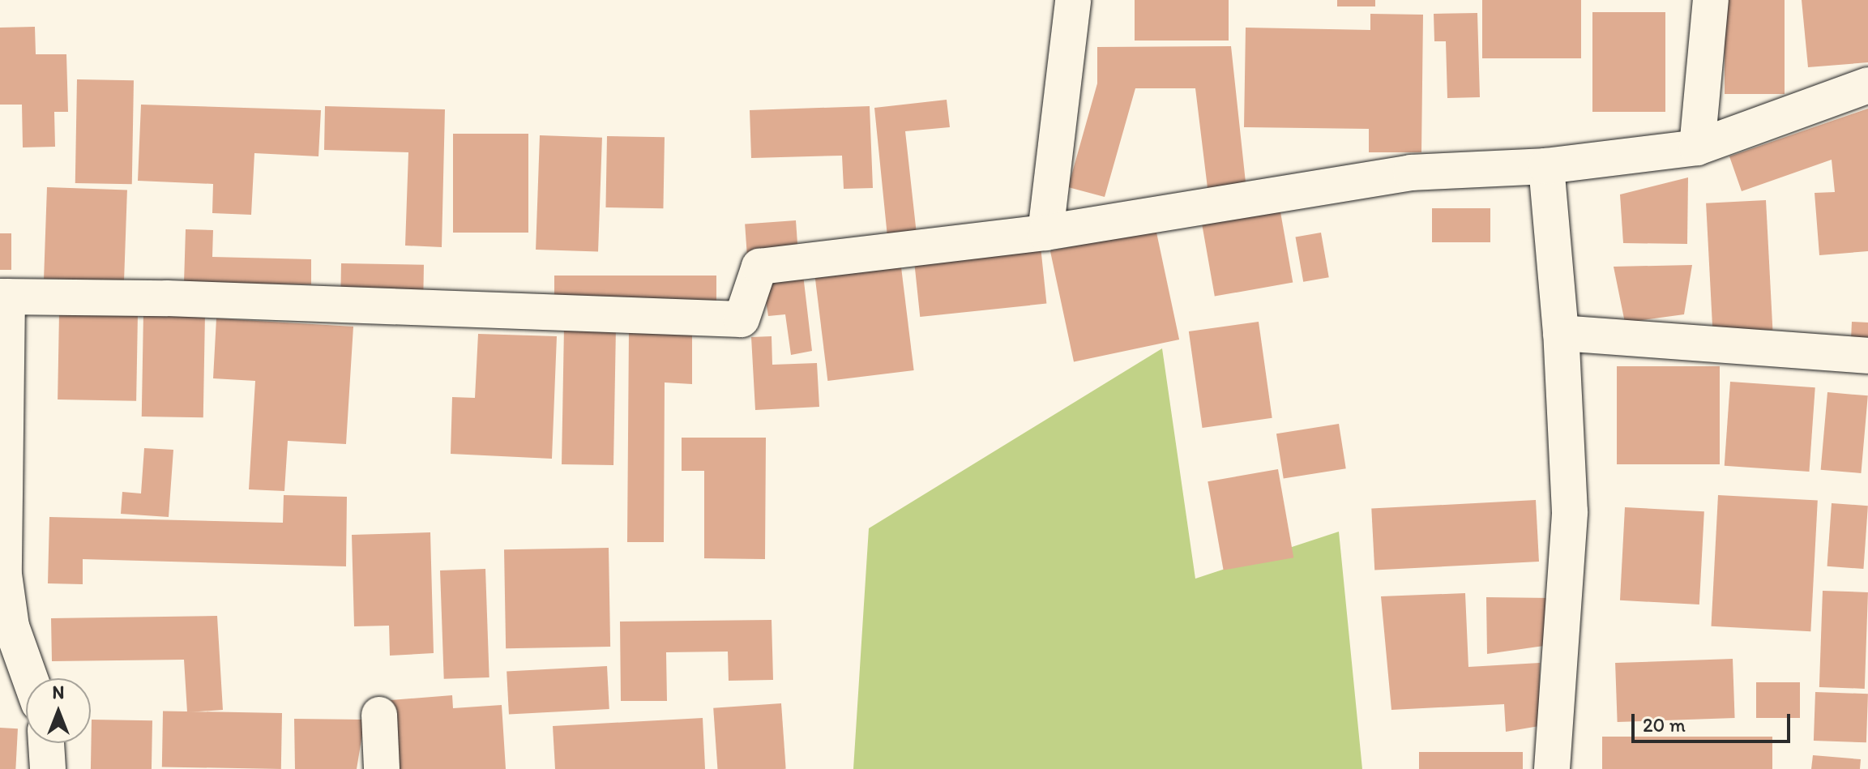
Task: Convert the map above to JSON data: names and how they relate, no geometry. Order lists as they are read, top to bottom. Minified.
{"scale_bar":"20 m","north":"top"}
